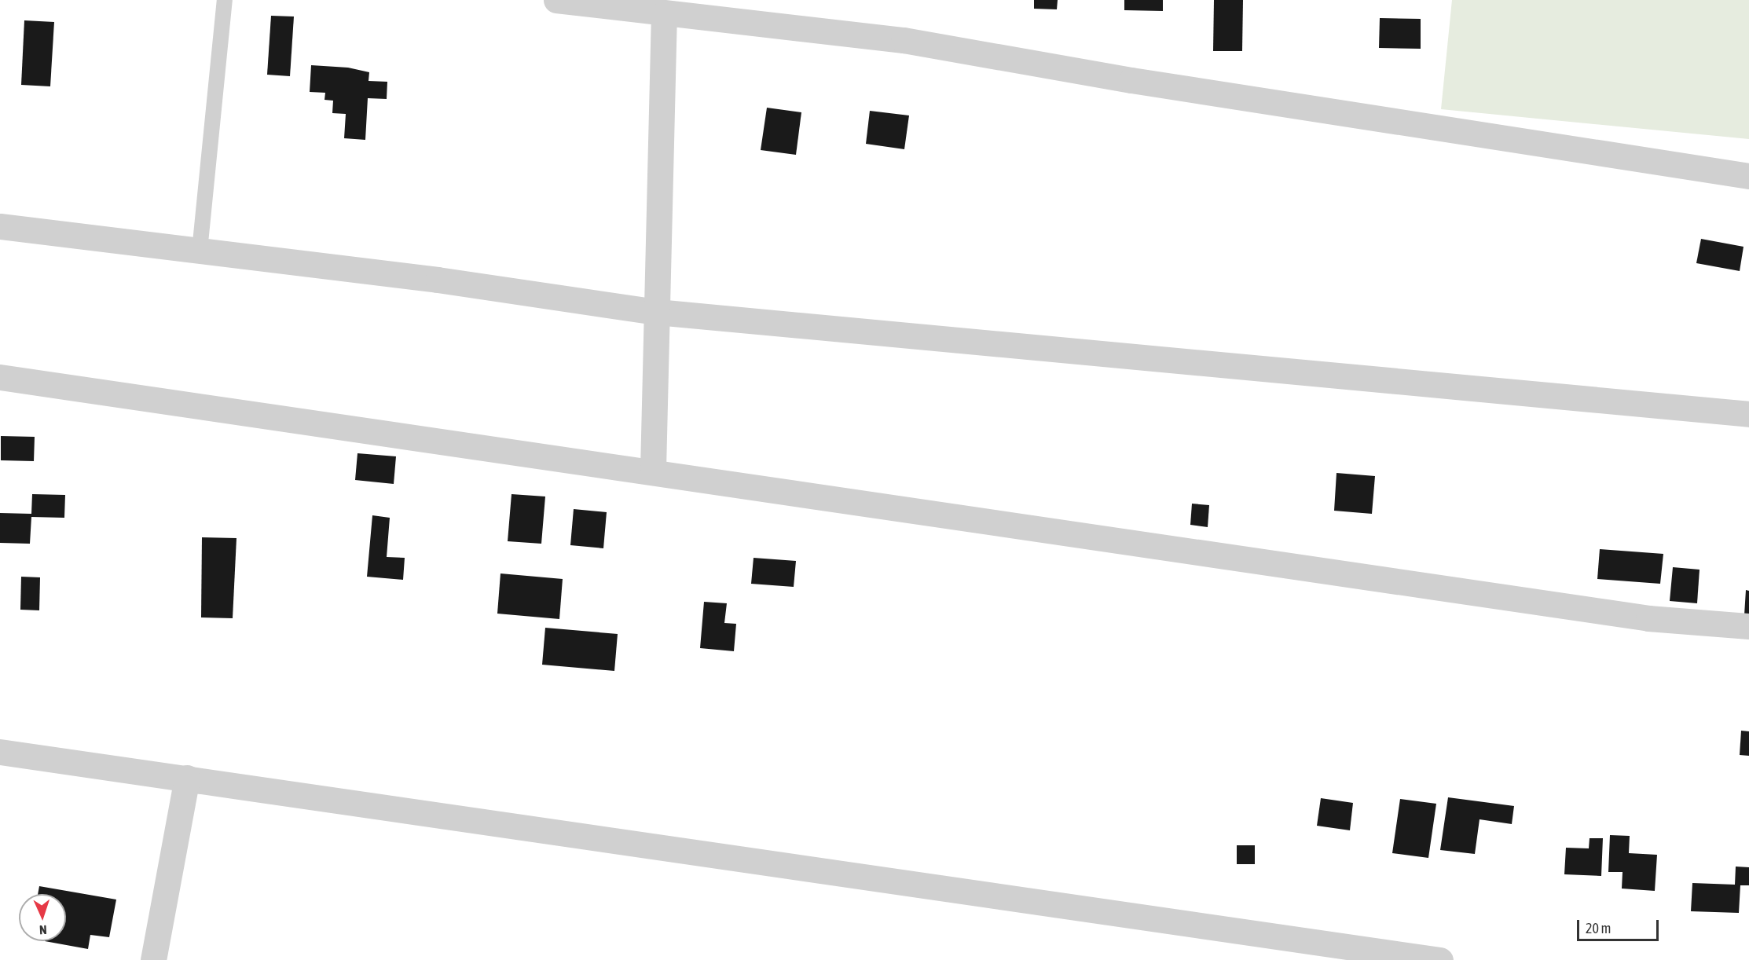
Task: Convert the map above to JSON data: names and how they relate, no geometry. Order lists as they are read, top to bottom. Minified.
{"scale_bar":"20 m","north":"bottom"}
